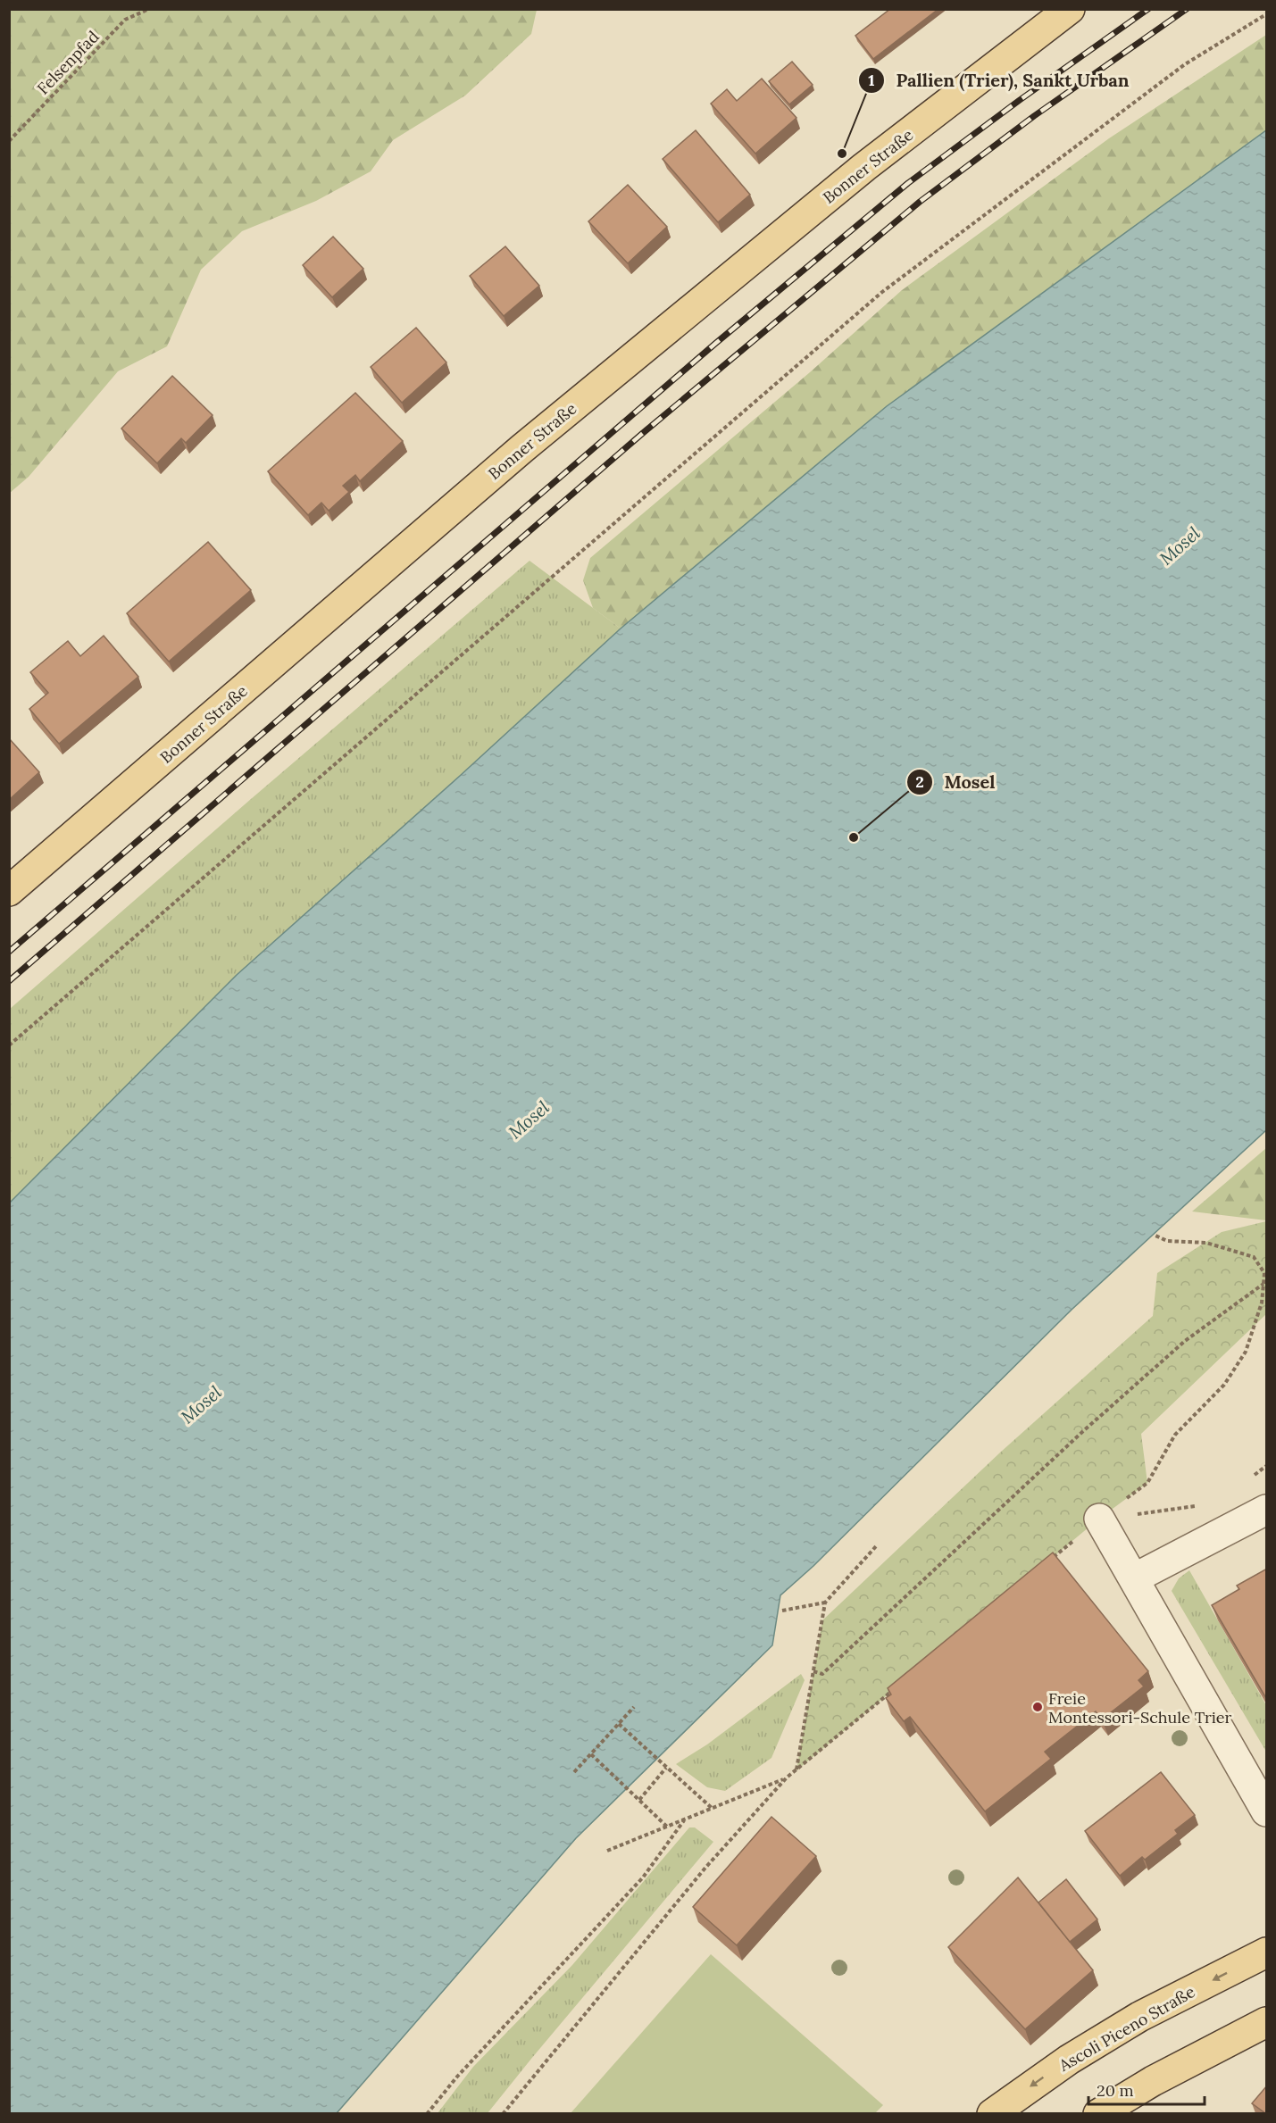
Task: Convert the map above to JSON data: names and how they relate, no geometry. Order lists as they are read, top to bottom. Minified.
{"streets":{"main road":["Bonner Straße","Ascoli Piceno Straße"],"path":["Felsenpfad"]},"water":["Mosel"],"places":["Pallien (Trier), Sankt Urban","Mosel","Freie Montessori-Schule Trier"],"scale_bar":"20 m"}
